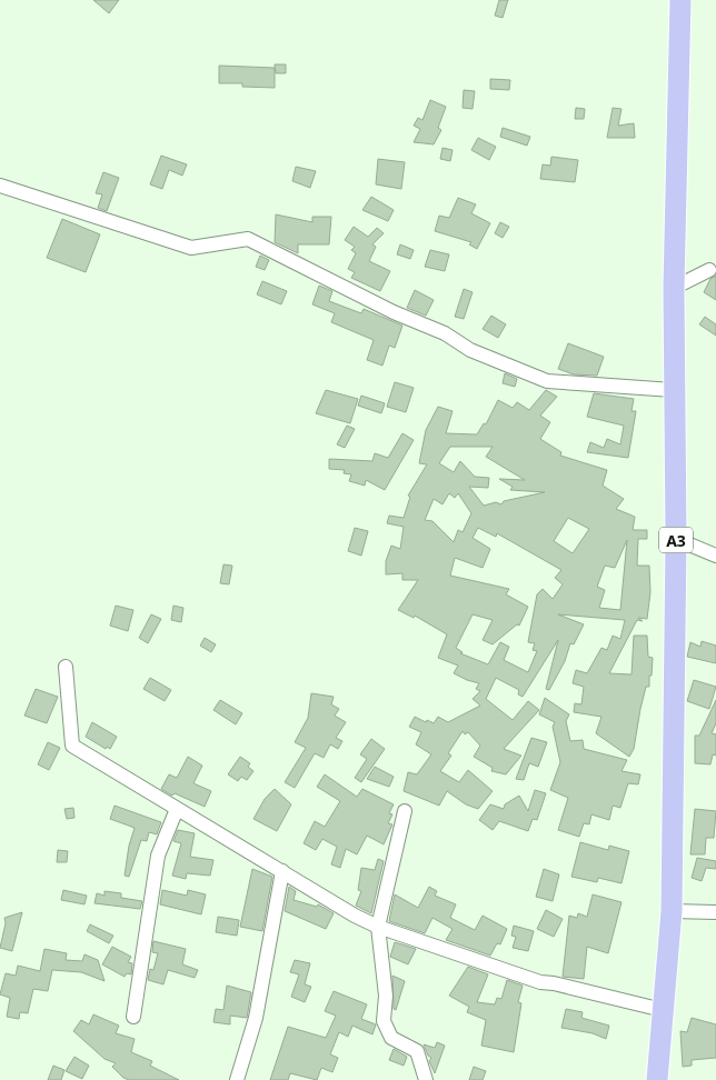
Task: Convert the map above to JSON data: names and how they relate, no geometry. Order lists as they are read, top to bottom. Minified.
{"streets":{"highway":["A3"]}}
